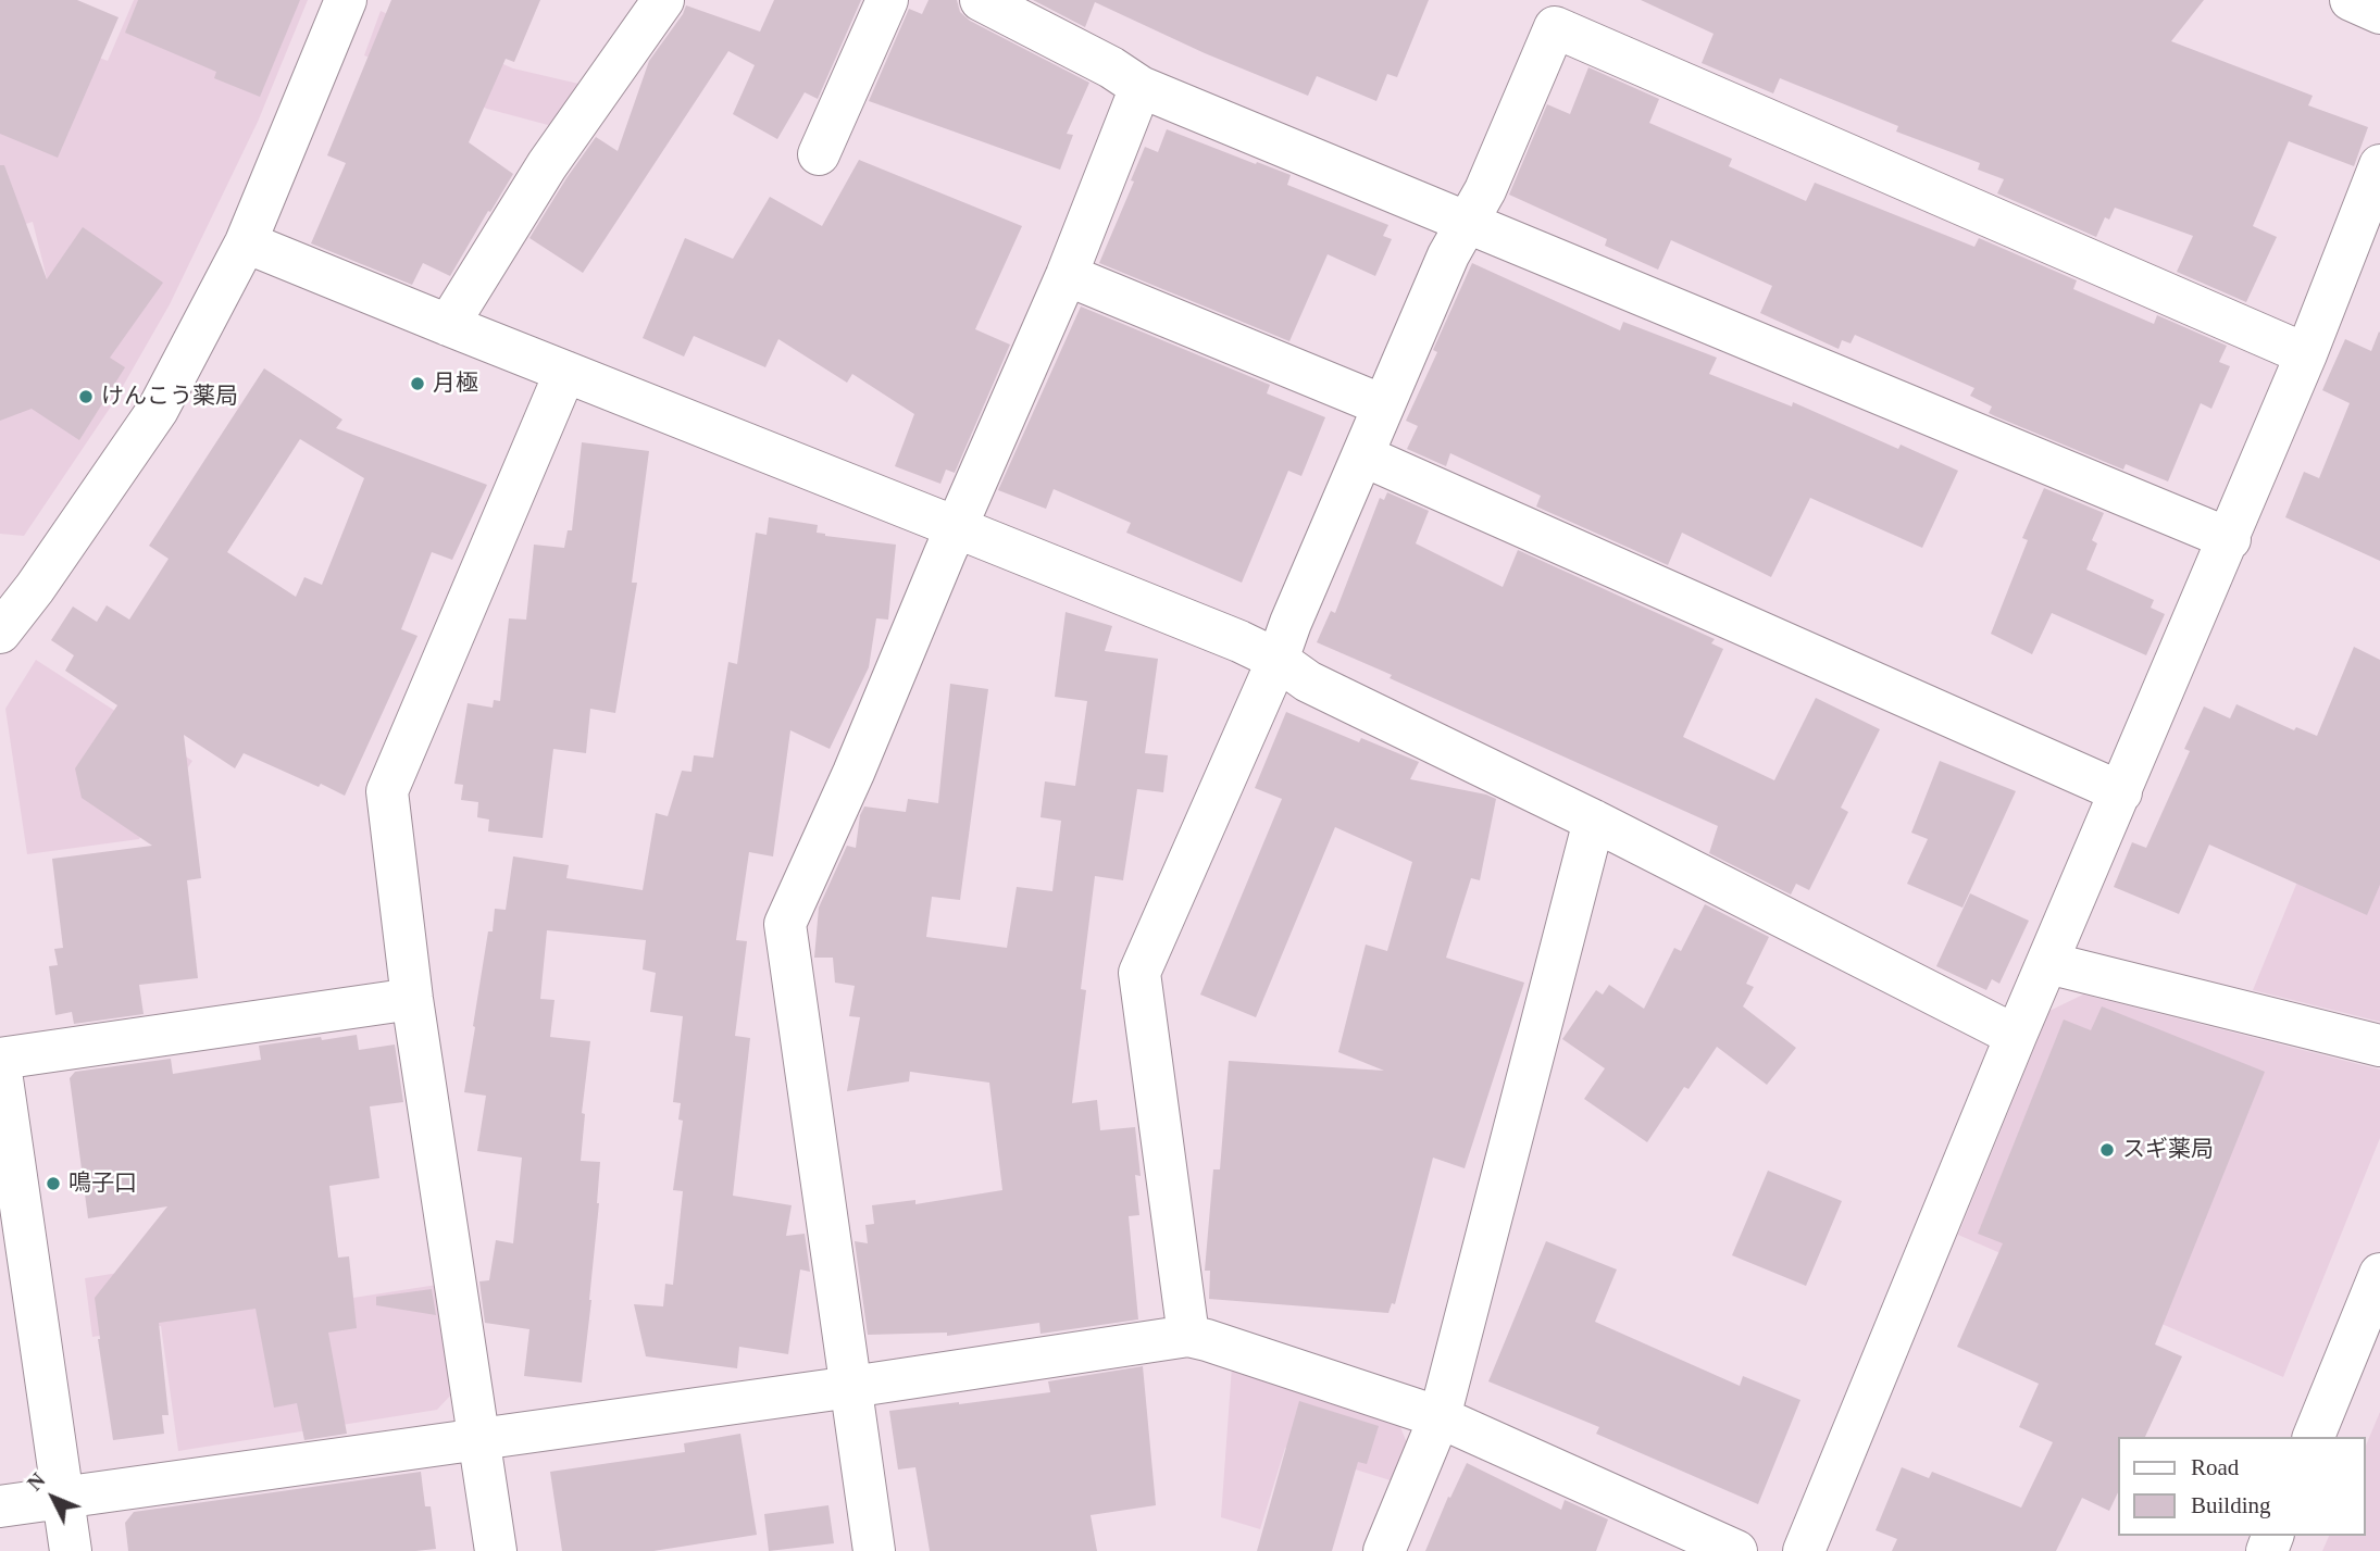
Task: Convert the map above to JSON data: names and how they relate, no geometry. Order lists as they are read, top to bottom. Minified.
{"places":["月極","けんこう薬局","スギ薬局","鳴子口"],"legend":["Road","Building"],"north":"top left"}
